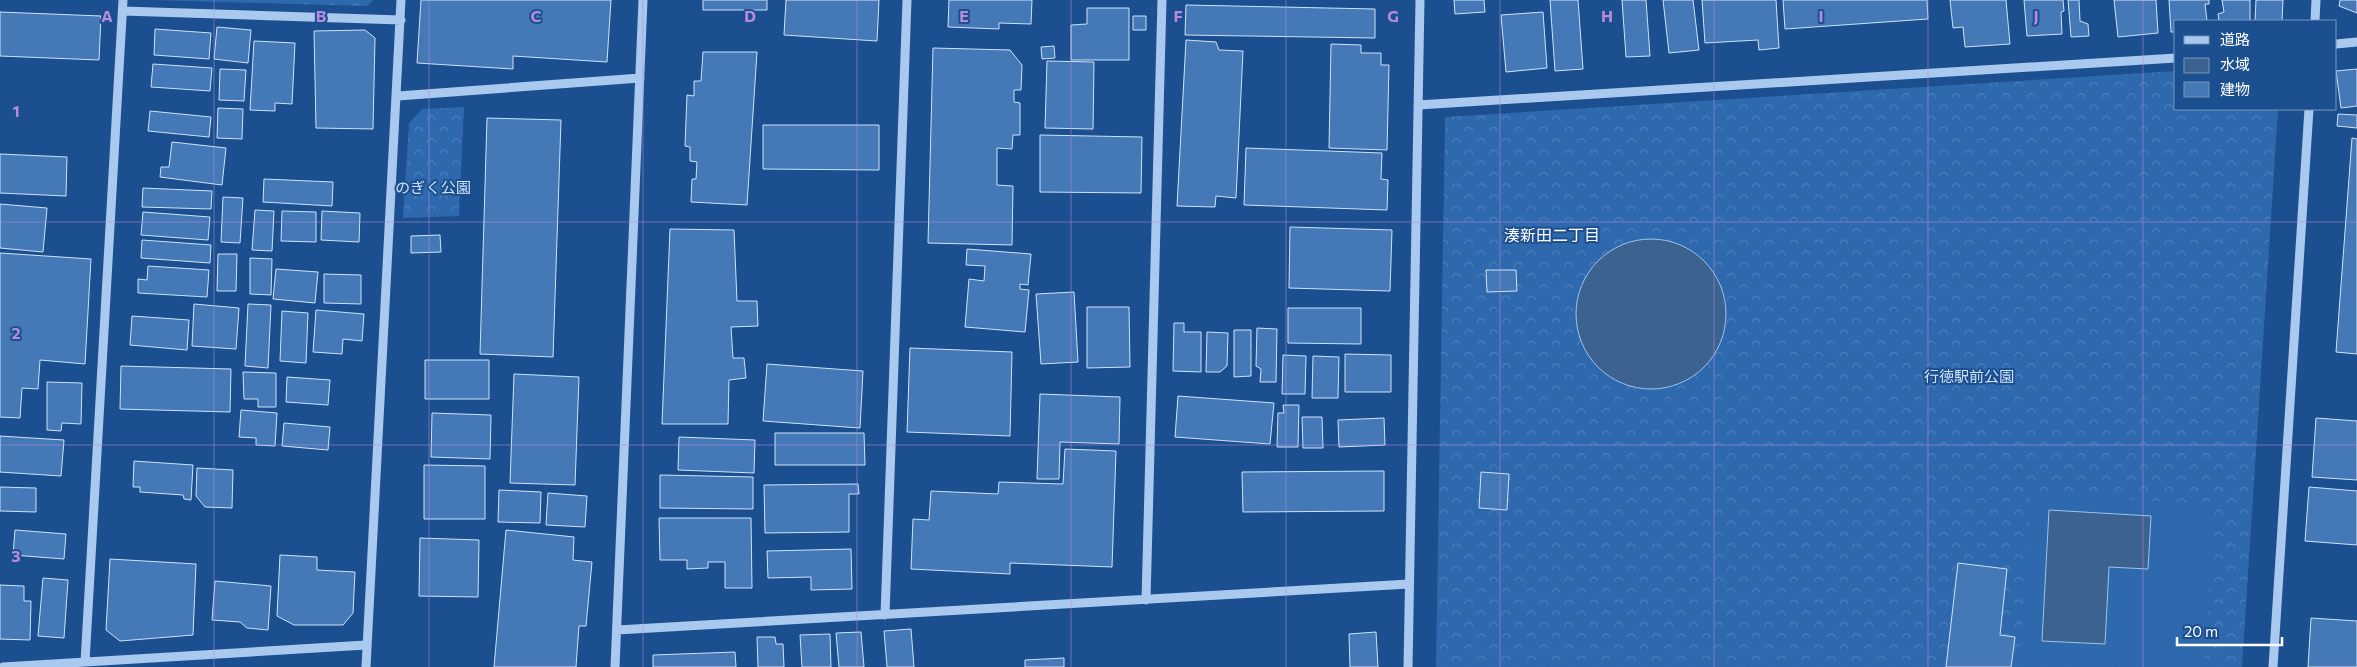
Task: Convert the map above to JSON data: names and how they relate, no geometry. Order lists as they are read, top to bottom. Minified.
{"districts":["湊新田二丁目"],"parks":["のぎく公園","行徳駅前公園"],"legend":["道路","水域","建物"],"scale_bar":"20 m","grid":{"columns":["A","B","C","D","E","F","G","H","I","J"],"rows":["1","2","3"]}}
